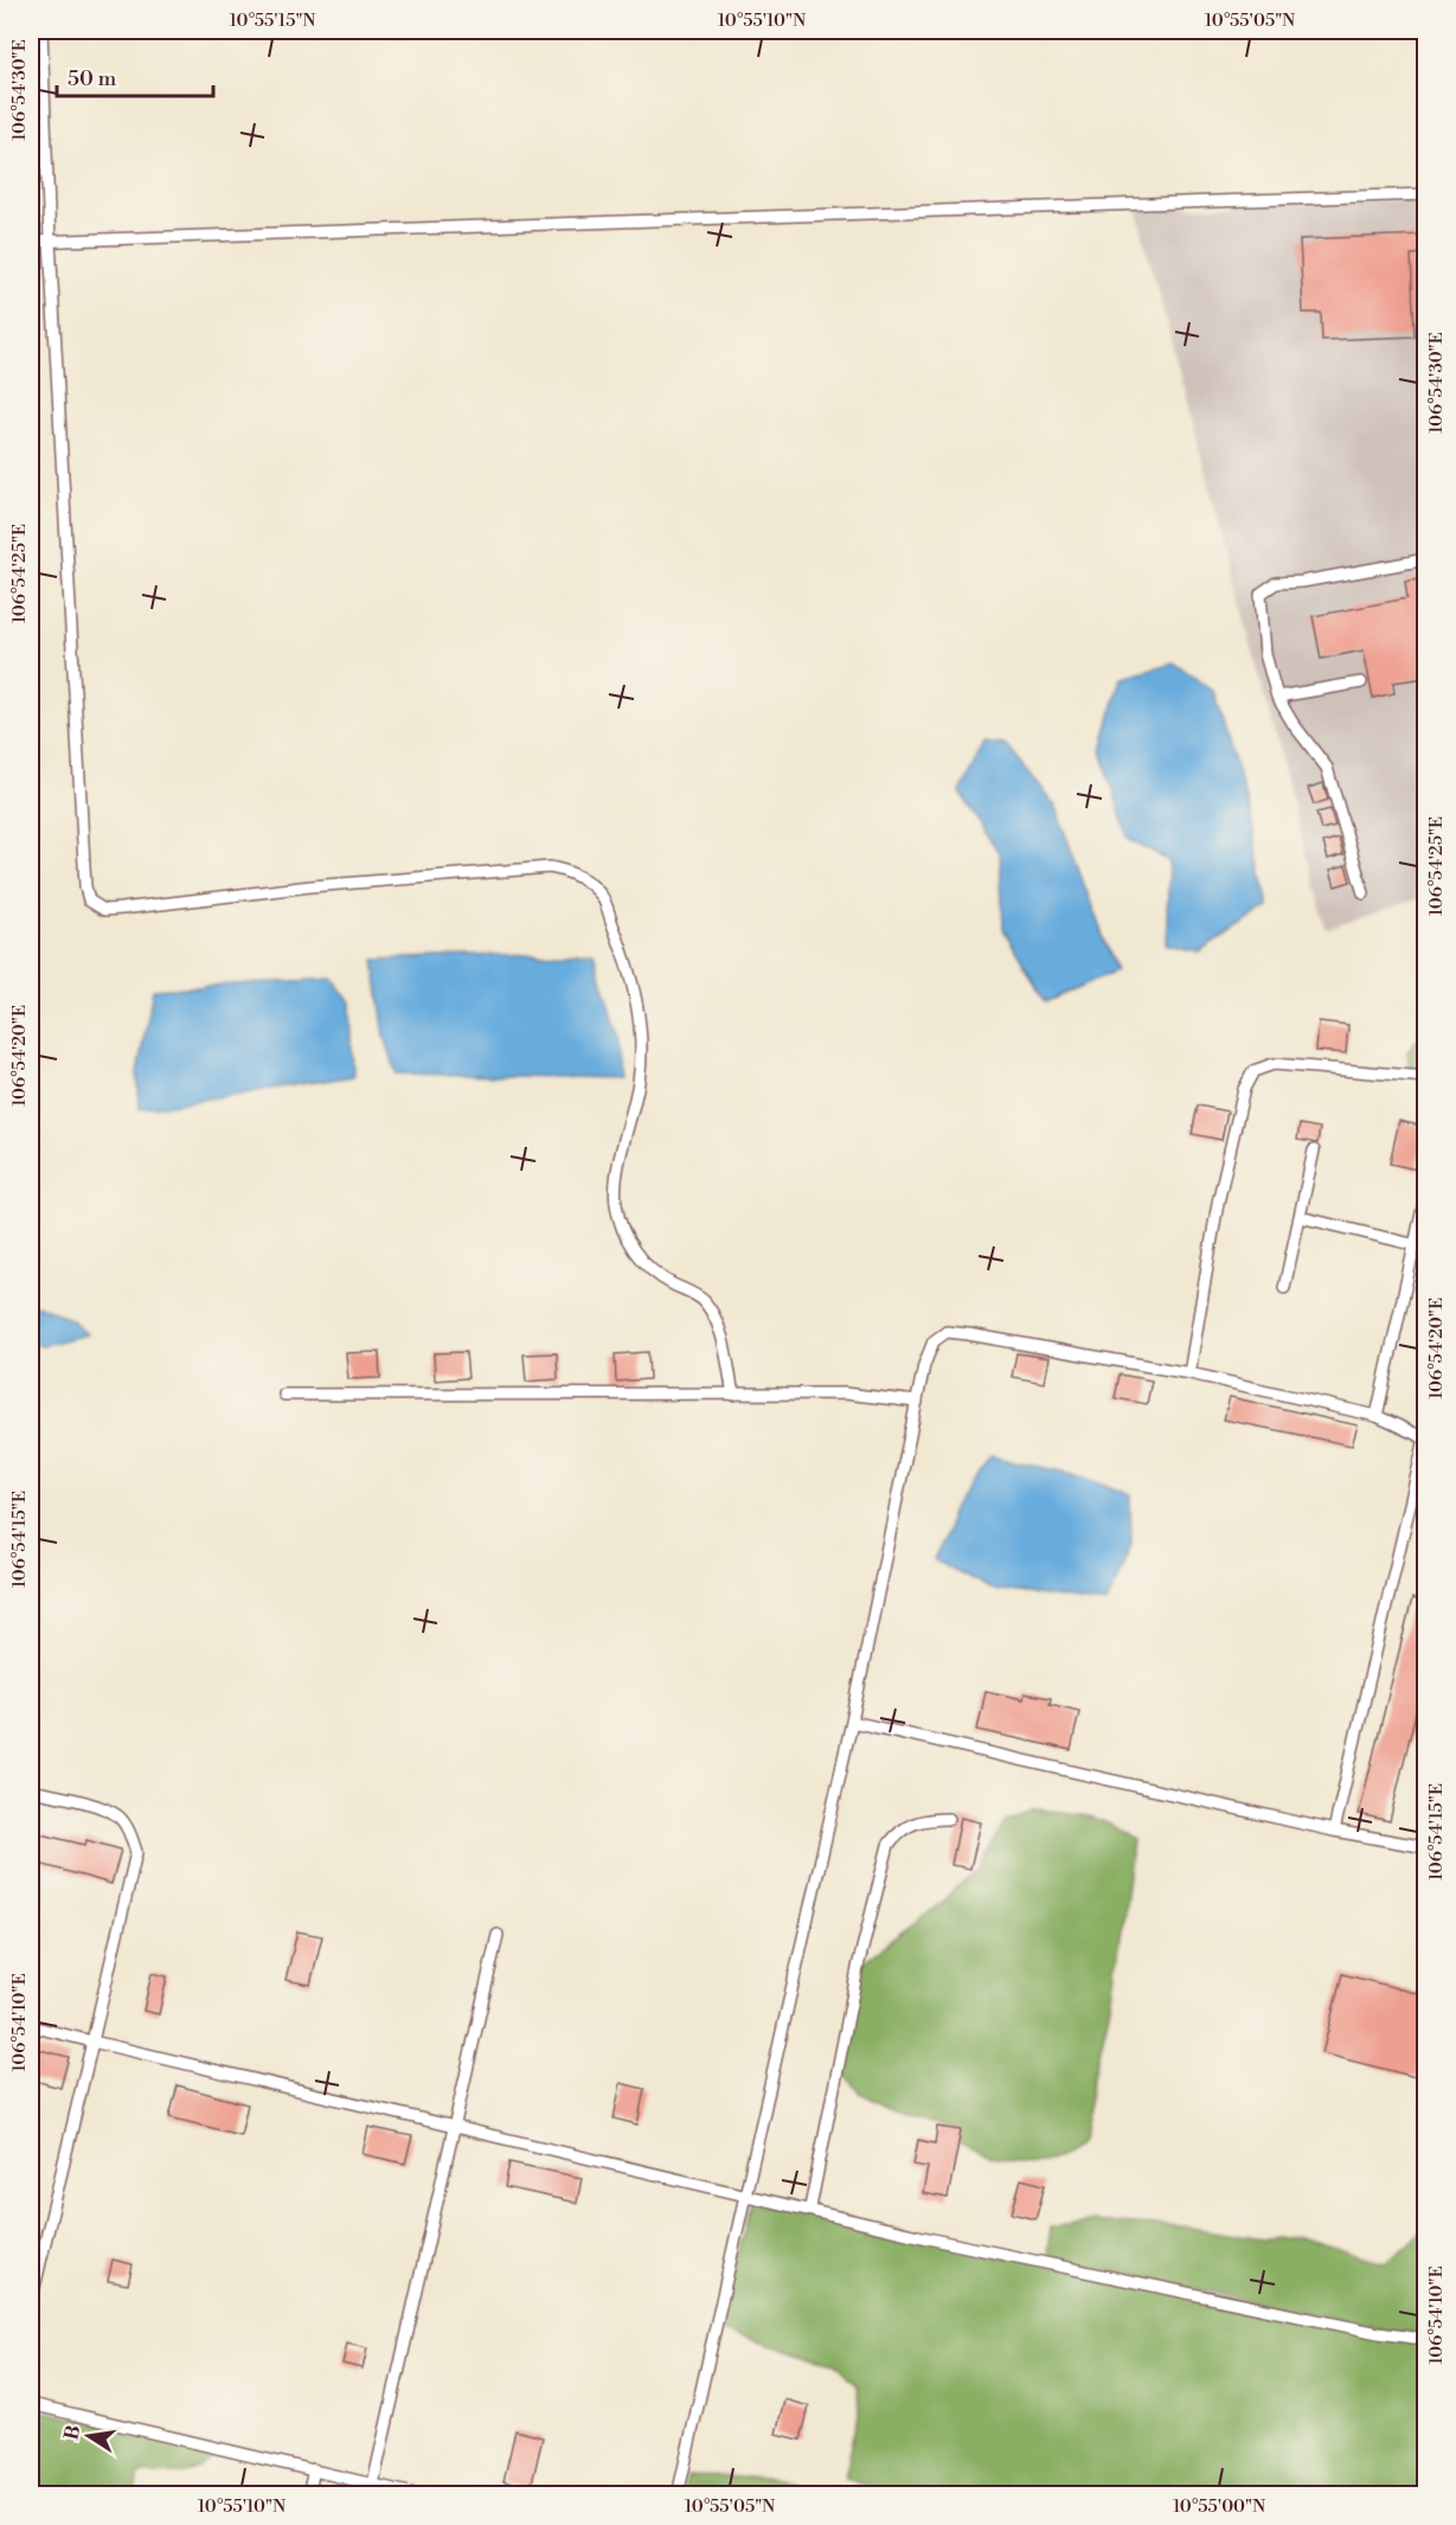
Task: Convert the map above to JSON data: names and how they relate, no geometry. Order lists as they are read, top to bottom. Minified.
{"scale_bar":"50 m","north":"left","coordinates":["10°55'15\"N","10°55'10\"N","10°55'05\"N","106°54'30\"E","106°54'25\"E","106°54'20\"E","106°54'15\"E","106°54'10\"E","10°55'00\"N"]}
